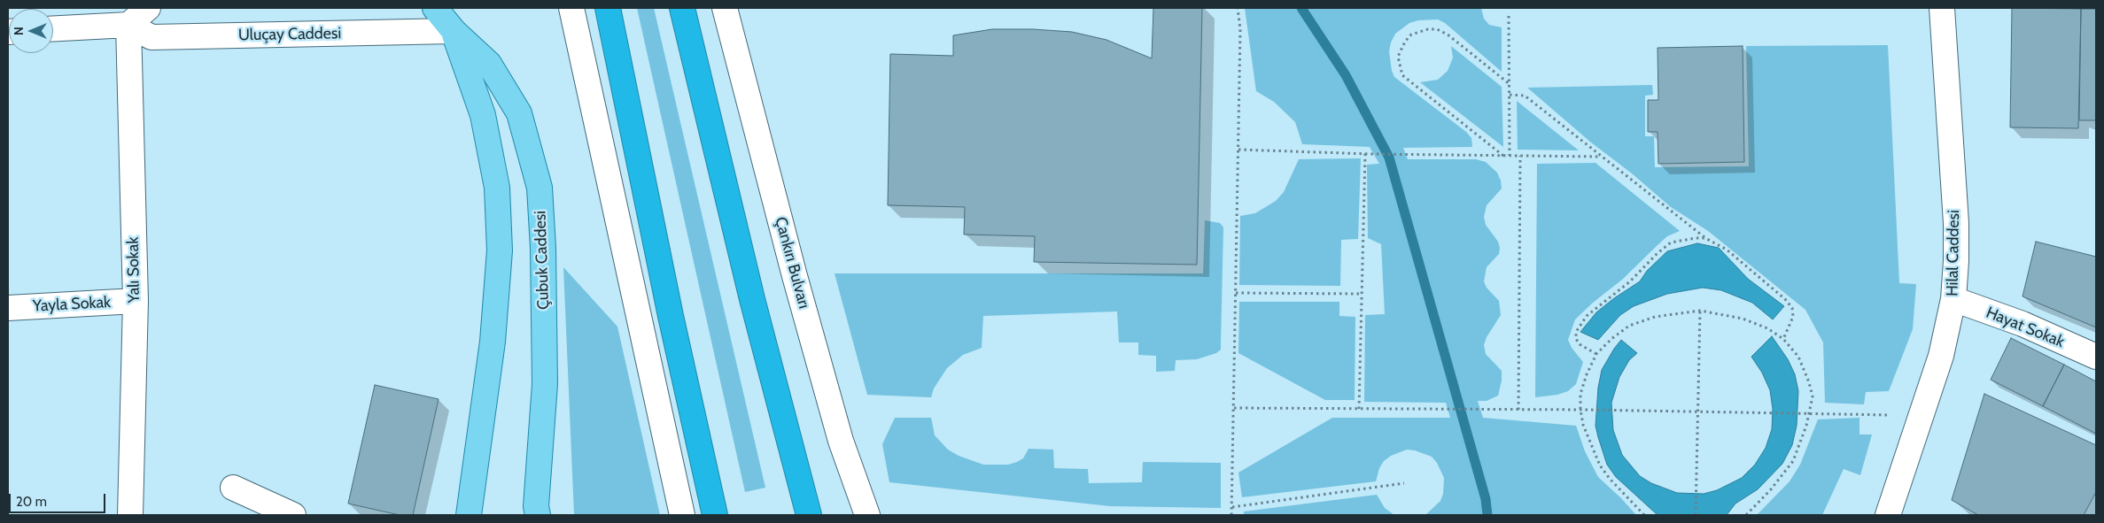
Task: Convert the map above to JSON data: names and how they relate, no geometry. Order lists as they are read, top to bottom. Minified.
{"streets":{"main road":["Çubuk Caddesi"],"street":["Uluçay Caddesi","Hilal Caddesi","Çankırı Bulvarı","Yalı Sokak","Yayla Sokak","Hayat Sokak"]},"crossings":[["Uluçay Caddesi","Çubuk Caddesi"],["Uluçay Caddesi","Yalı Sokak"],["Hilal Caddesi","Hayat Sokak"],["Yalı Sokak","Yayla Sokak"]],"scale_bar":"20 m","north":"left"}
